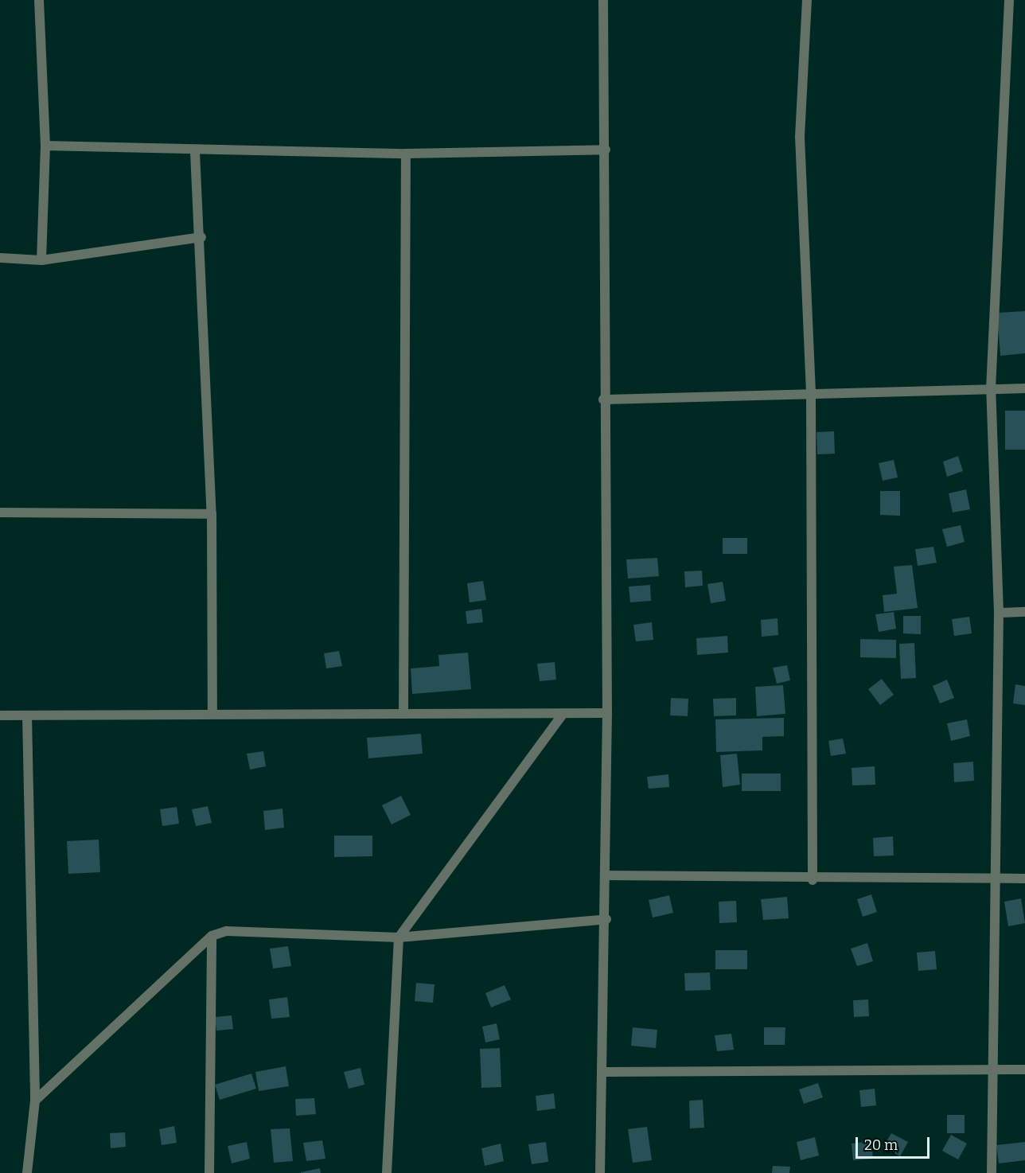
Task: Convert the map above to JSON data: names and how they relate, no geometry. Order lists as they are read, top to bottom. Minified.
{"scale_bar":"20 m"}
